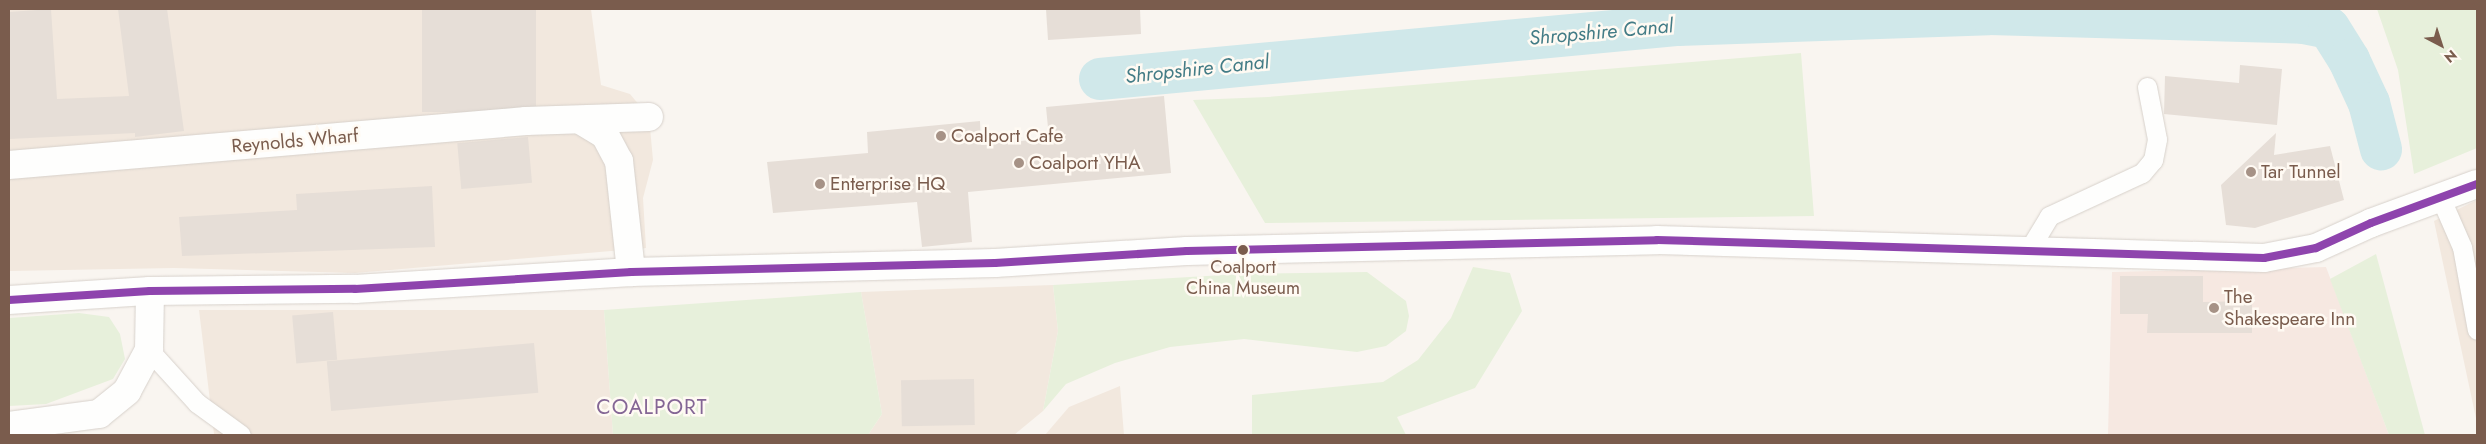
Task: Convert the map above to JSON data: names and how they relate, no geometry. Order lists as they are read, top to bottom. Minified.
{"streets":{"street":["Reynolds Wharf"]},"districts":["COALPORT"],"water":["Shropshire Canal"],"places":["Coalport Cafe","Coalport YHA","Tar Tunnel","Enterprise HQ","Coalport China Museum","The Shakespeare Inn"],"north":"bottom right"}
